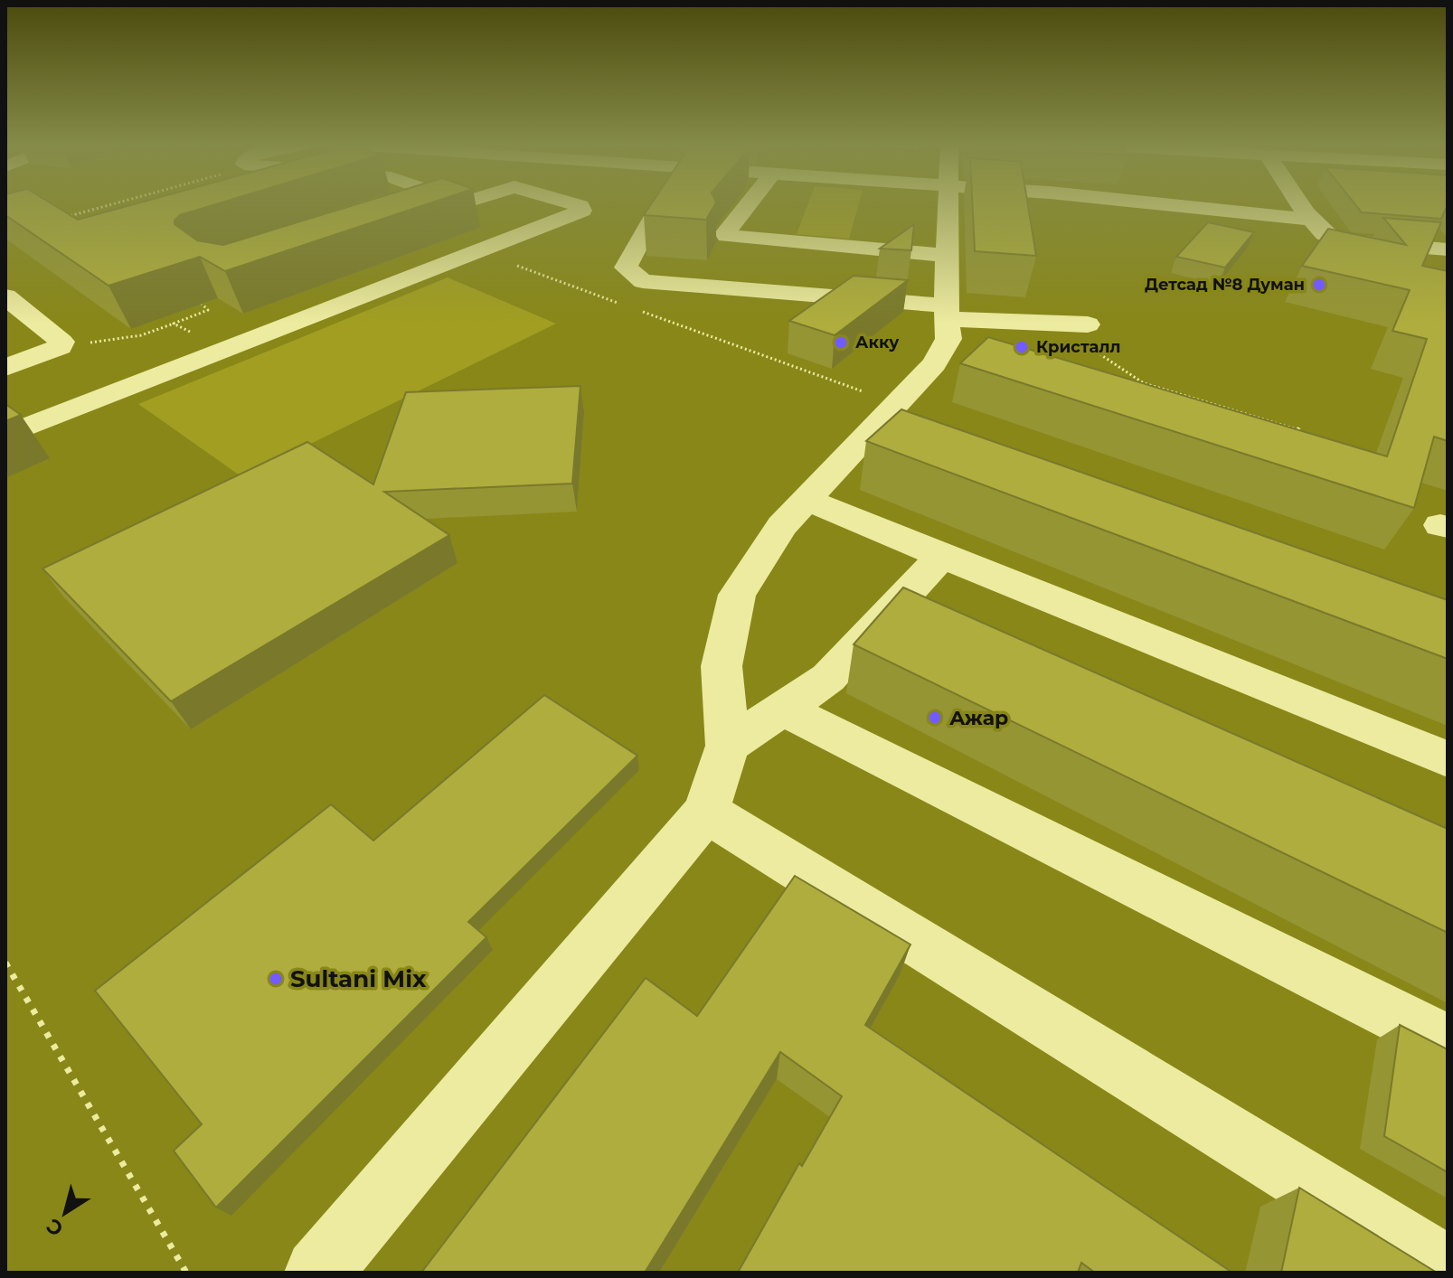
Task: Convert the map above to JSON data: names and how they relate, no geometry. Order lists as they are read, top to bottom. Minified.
{"places":["Детсад №8 Думан","Акку","Кристалл","Ажар","Sultani Mix"],"north":"bottom left"}
